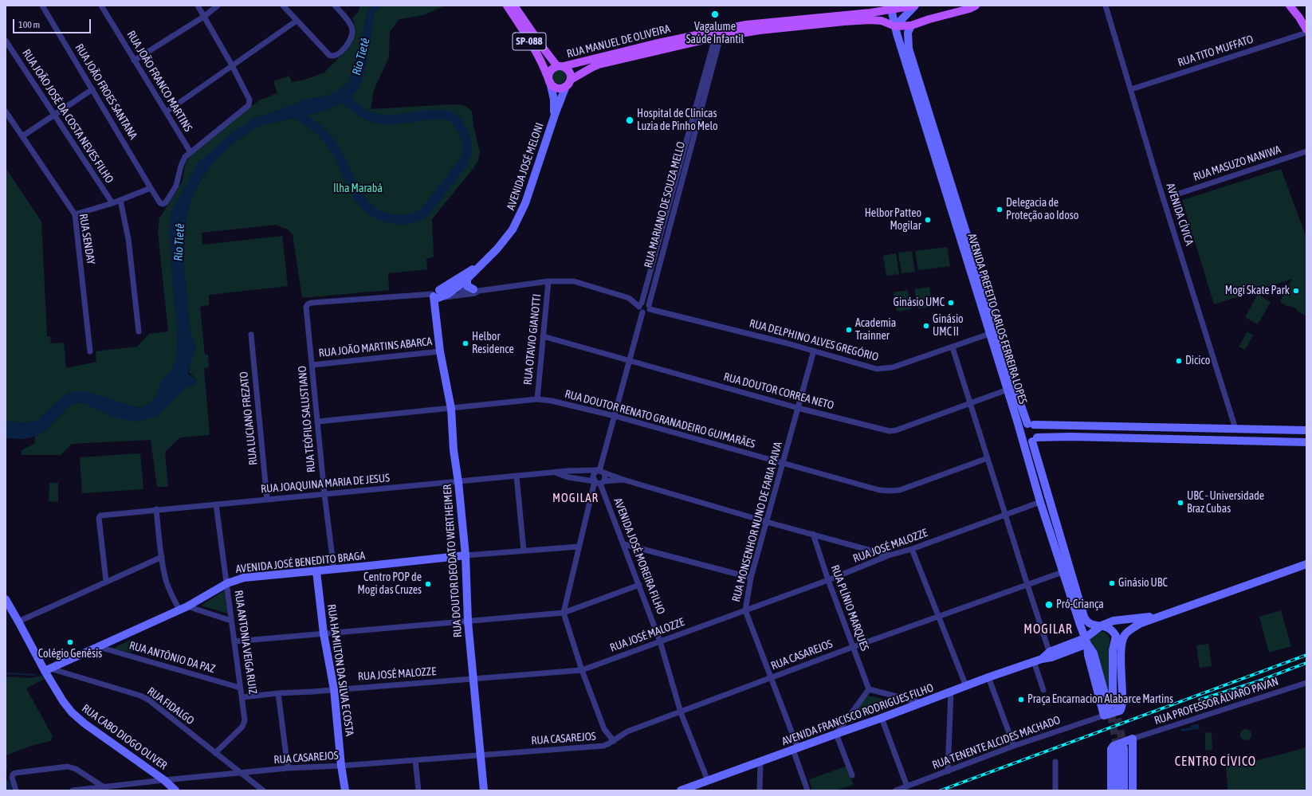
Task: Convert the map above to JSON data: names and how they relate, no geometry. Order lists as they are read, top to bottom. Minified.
{"streets":{"main road":["SP-088","RUA MANUEL DE OLIVEIRA","AVENIDA JOSÉ MELONI","AVENIDA PREFEITO CARLOS FERREIRA LOPES","RUA DOUTOR DEODATO WERTHEIMER","AVENIDA JOSÉ BENEDITO BRAGA","RUA HAMILTON DA SILVA E COSTA","AVENIDA FRANCISCO RODRIGUES FILHO","RUA CABO DIOGO OLIVER"],"street":["RUA TITO MUFFATO","RUA JOÃO FRANCO MARTINS","RUA JOÃO FROES SANTANA","RUA JOÃO JOSÉ DA COSTA NEVES FILHO","RUA MASUZO NANIWA","RUA MARIANO DE SOUZA MELLO","AVENIDA CÍVICA","RUA SENDAY","RUA OTAVIO GIANOTTI","RUA DELPHINO ALVES GREGÓRIO","RUA JOÃO MARTINS ABARCA","RUA DOUTOR CORREA NETO","RUA LUCIANO FREZATO","RUA TEÓFILO SALUSTIANO","RUA DOUTOR RENATO GRANADEIRO GUIMARÃES","RUA JOAQUINA MARIA DE JESUS","RUA MONSENHOR NUNO DE FARIA PAIVA","RUA JOSÉ MALOZZE","AVENIDA JOSÉ MOREIRA FILHO","RUA PLÍNIO MARQUES","RUA ANTONIA VEIGA RUIZ","RUA CASAREJOS","RUA ANTÔNIO DA PAZ","RUA PROFESSOR ÁLVARO PAVAN","RUA FIDALGO","RUA TENENTE ALCIDES MACHADO"]},"crossings":[["SP-088","RUA MANUEL DE OLIVEIRA"],["SP-088","AVENIDA JOSÉ MELONI"],["RUA MANUEL DE OLIVEIRA","AVENIDA JOSÉ MELONI"],["RUA MANUEL DE OLIVEIRA","RUA MARIANO DE SOUZA MELLO"],["RUA MANUEL DE OLIVEIRA","AVENIDA PREFEITO CARLOS FERREIRA LOPES"],["RUA TITO MUFFATO","AVENIDA CÍVICA"],["RUA JOÃO FRANCO MARTINS","RUA JOÃO FROES SANTANA"],["RUA MARIANO DE SOUZA MELLO","RUA DELPHINO ALVES GREGÓRIO"],["AVENIDA PREFEITO CARLOS FERREIRA LOPES","RUA DELPHINO ALVES GREGÓRIO"],["AVENIDA PREFEITO CARLOS FERREIRA LOPES","RUA DOUTOR CORREA NETO"],["AVENIDA PREFEITO CARLOS FERREIRA LOPES","RUA JOSÉ MALOZZE"],["AVENIDA PREFEITO CARLOS FERREIRA LOPES","RUA CASAREJOS"],["AVENIDA PREFEITO CARLOS FERREIRA LOPES","AVENIDA FRANCISCO RODRIGUES FILHO"],["RUA OTAVIO GIANOTTI","RUA DOUTOR CORREA NETO"],["RUA OTAVIO GIANOTTI","RUA DOUTOR RENATO GRANADEIRO GUIMARÃES"],["RUA DELPHINO ALVES GREGÓRIO","RUA MONSENHOR NUNO DE FARIA PAIVA"],["RUA JOÃO MARTINS ABARCA","RUA TEÓFILO SALUSTIANO"],["RUA JOÃO MARTINS ABARCA","RUA DOUTOR DEODATO WERTHEIMER"],["RUA DOUTOR CORREA NETO","RUA MONSENHOR NUNO DE FARIA PAIVA"],["RUA LUCIANO FREZATO","RUA JOAQUINA MARIA DE JESUS"],["RUA TEÓFILO SALUSTIANO","RUA DOUTOR RENATO GRANADEIRO GUIMARÃES"],["RUA TEÓFILO SALUSTIANO","RUA JOAQUINA MARIA DE JESUS"],["RUA TEÓFILO SALUSTIANO","RUA DOUTOR DEODATO WERTHEIMER"],["RUA TEÓFILO SALUSTIANO","AVENIDA JOSÉ BENEDITO BRAGA"],["RUA DOUTOR RENATO GRANADEIRO GUIMARÃES","RUA MONSENHOR NUNO DE FARIA PAIVA"],["RUA DOUTOR RENATO GRANADEIRO GUIMARÃES","RUA DOUTOR DEODATO WERTHEIMER"],["RUA JOAQUINA MARIA DE JESUS","AVENIDA JOSÉ MOREIRA FILHO"],["RUA JOAQUINA MARIA DE JESUS","RUA DOUTOR DEODATO WERTHEIMER"],["RUA JOAQUINA MARIA DE JESUS","RUA ANTONIA VEIGA RUIZ"],["RUA MONSENHOR NUNO DE FARIA PAIVA","RUA JOSÉ MALOZZE"],["RUA MONSENHOR NUNO DE FARIA PAIVA","RUA CASAREJOS"],["RUA MONSENHOR NUNO DE FARIA PAIVA","AVENIDA FRANCISCO RODRIGUES FILHO"],["RUA JOSÉ MALOZZE","AVENIDA JOSÉ MOREIRA FILHO"],["RUA JOSÉ MALOZZE","RUA DOUTOR DEODATO WERTHEIMER"],["RUA JOSÉ MALOZZE","RUA PLÍNIO MARQUES"],["RUA JOSÉ MALOZZE","RUA ANTONIA VEIGA RUIZ"],["RUA JOSÉ MALOZZE","RUA HAMILTON DA SILVA E COSTA"],["AVENIDA JOSÉ MOREIRA FILHO","RUA CASAREJOS"],["AVENIDA JOSÉ MOREIRA FILHO","AVENIDA FRANCISCO RODRIGUES FILHO"],["RUA DOUTOR DEODATO WERTHEIMER","AVENIDA JOSÉ BENEDITO BRAGA"],["RUA DOUTOR DEODATO WERTHEIMER","RUA CASAREJOS"],["AVENIDA JOSÉ BENEDITO BRAGA","RUA ANTONIA VEIGA RUIZ"],["AVENIDA JOSÉ BENEDITO BRAGA","RUA ANTÔNIO DA PAZ"],["AVENIDA JOSÉ BENEDITO BRAGA","RUA HAMILTON DA SILVA E COSTA"],["AVENIDA JOSÉ BENEDITO BRAGA","RUA FIDALGO"],["AVENIDA JOSÉ BENEDITO BRAGA","RUA CABO DIOGO OLIVER"],["RUA PLÍNIO MARQUES","RUA CASAREJOS"],["RUA ANTONIA VEIGA RUIZ","RUA ANTÔNIO DA PAZ"],["RUA ANTONIA VEIGA RUIZ","RUA FIDALGO"],["RUA CASAREJOS","RUA HAMILTON DA SILVA E COSTA"],["RUA CASAREJOS","RUA FIDALGO"],["RUA CASAREJOS","RUA CABO DIOGO OLIVER"],["RUA FIDALGO","RUA CABO DIOGO OLIVER"]],"districts":["MOGILAR","MOGILAR","CENTRO CÍVICO"],"water":["Rio Tietê"],"parks":["Ilha Marabá"],"places":["Vagalume Saúde Infantil","Hospital de Clínicas Luzia de Pinho Melo","Delegacia de Proteção ao Idoso","Helbor Patteo Mogilar","Mogi Skate Park","Ginásio UMC","Ginásio UMC II","Academia Trainner","Helbor Residence","Dicico","UBC - Universidade Braz Cubas","Ginásio UBC","Centro POP de Mogi das Cruzes","Pró-Criança","Colégio Genêsis","Praça Encarnacion Alabarce Martins"],"scale_bar":"100 m"}
